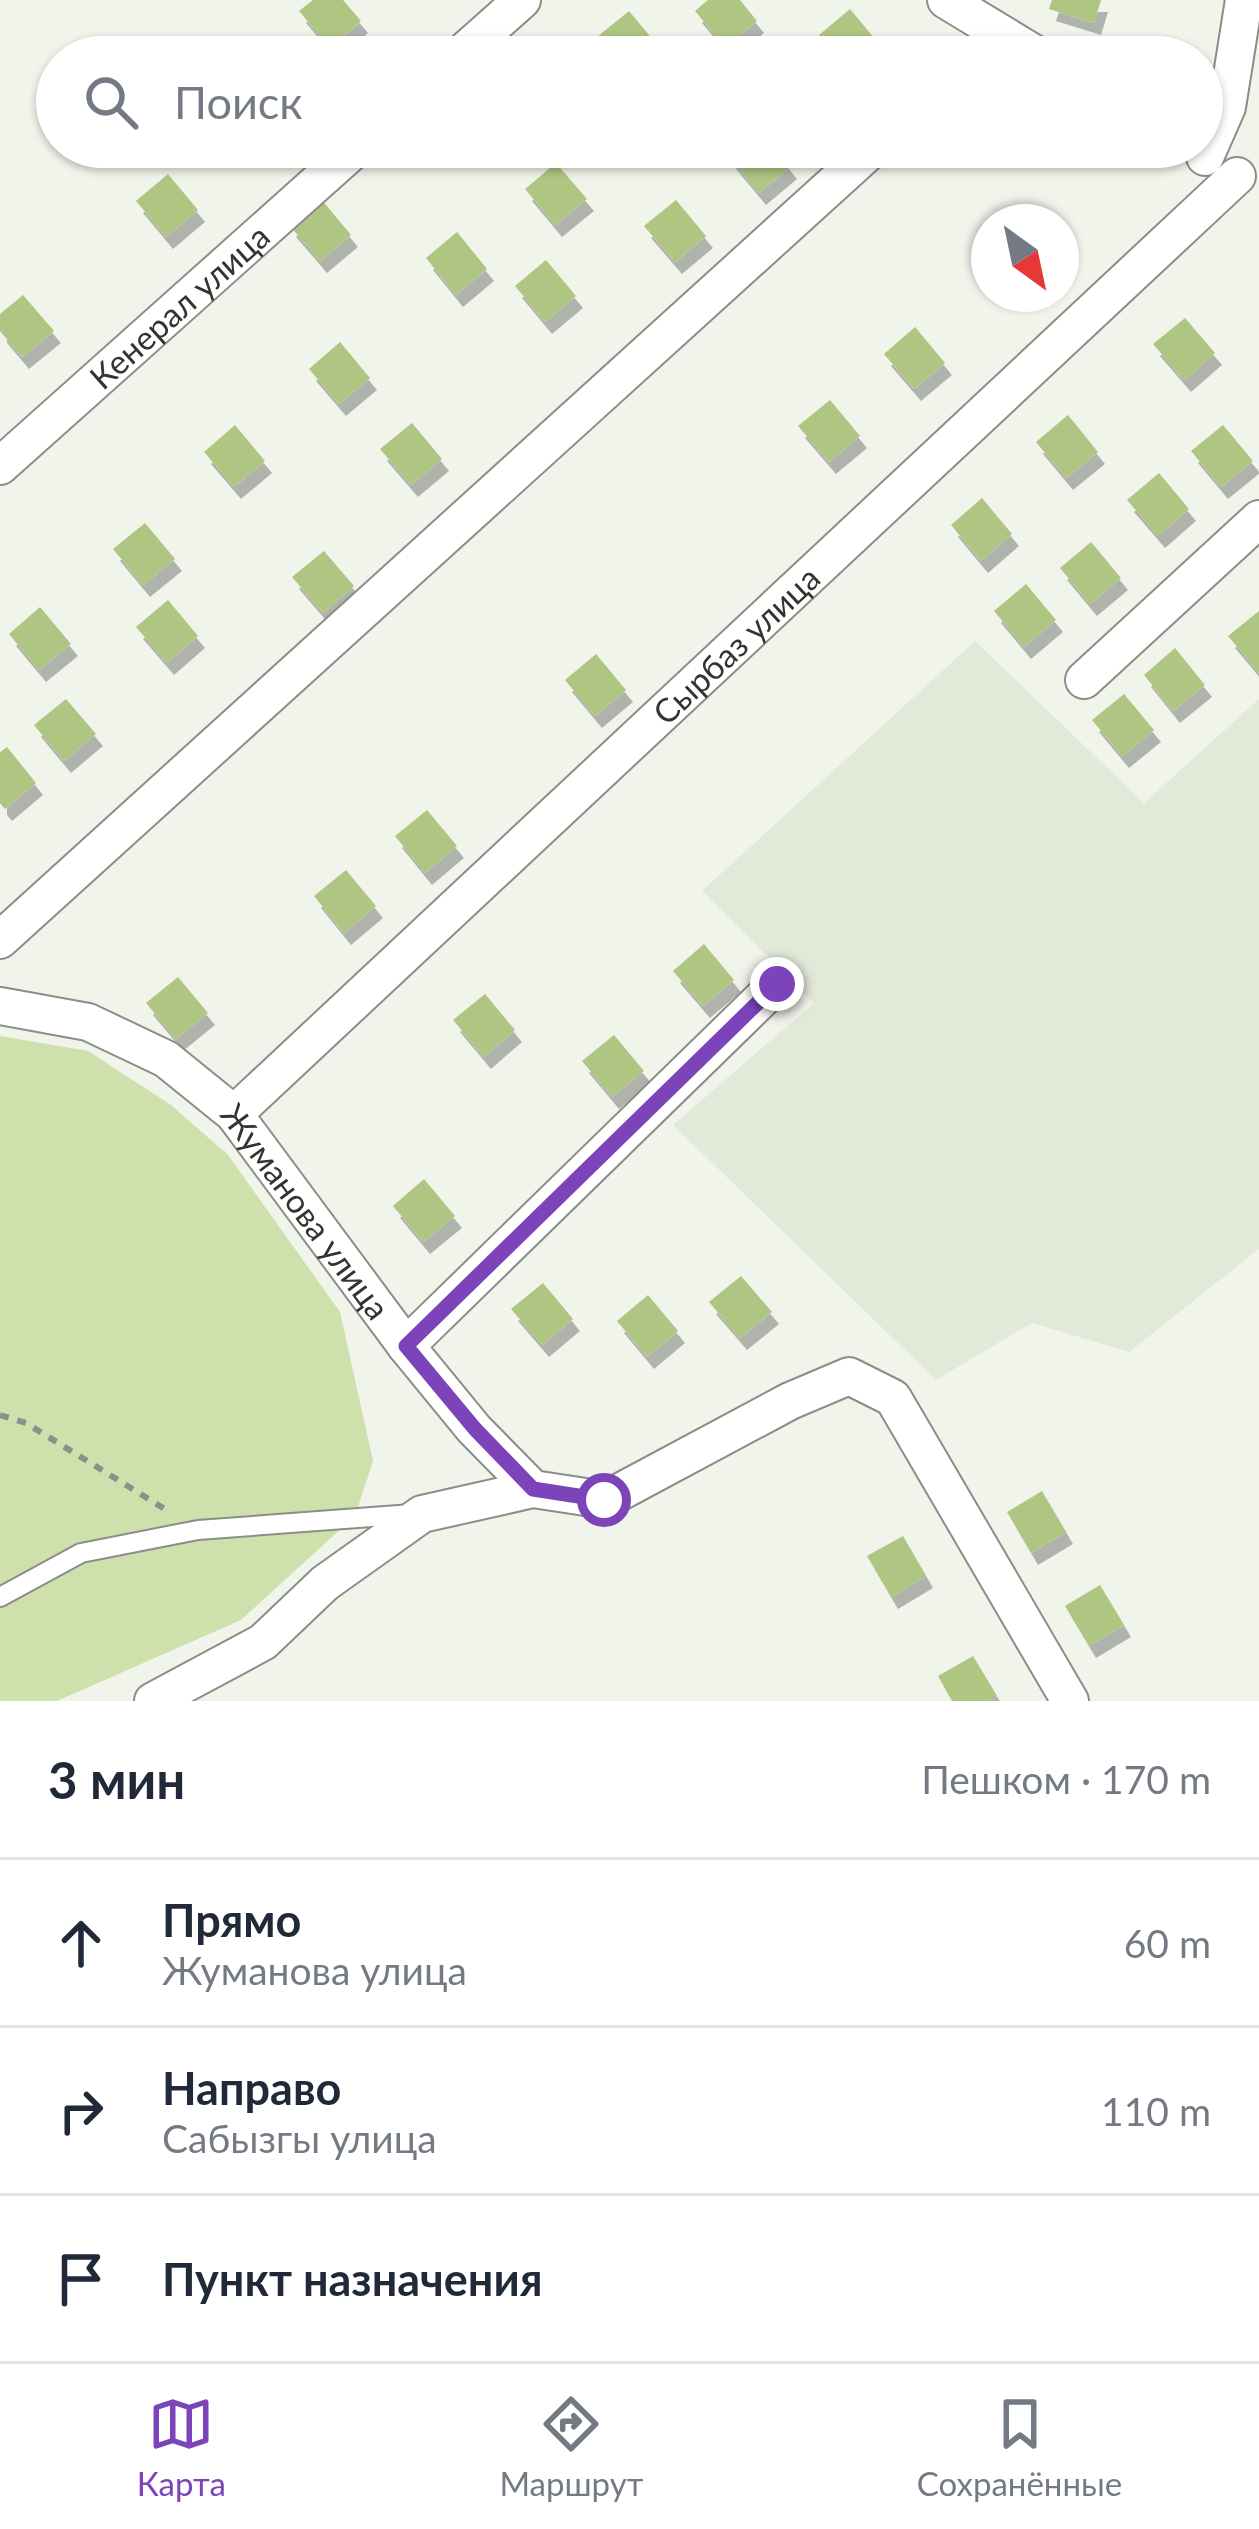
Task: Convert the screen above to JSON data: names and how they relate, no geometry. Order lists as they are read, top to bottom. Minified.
{"streets":{"street":["Кенерал улица","Сырбаз улица","Жуманова улица"]},"crossings":[["Сырбаз улица","Жуманова улица"]],"north":"bottom right","page":{"search":"Поиск","heading":["3 мин","Пешком · 170 m"],"list":[["Прямо","Жуманова улица","60 m"],["Направо","Сабызгы улица","110 m"],"Пункт назначения"],"nav":["Карта","Маршрут","Сохранённые"]}}
